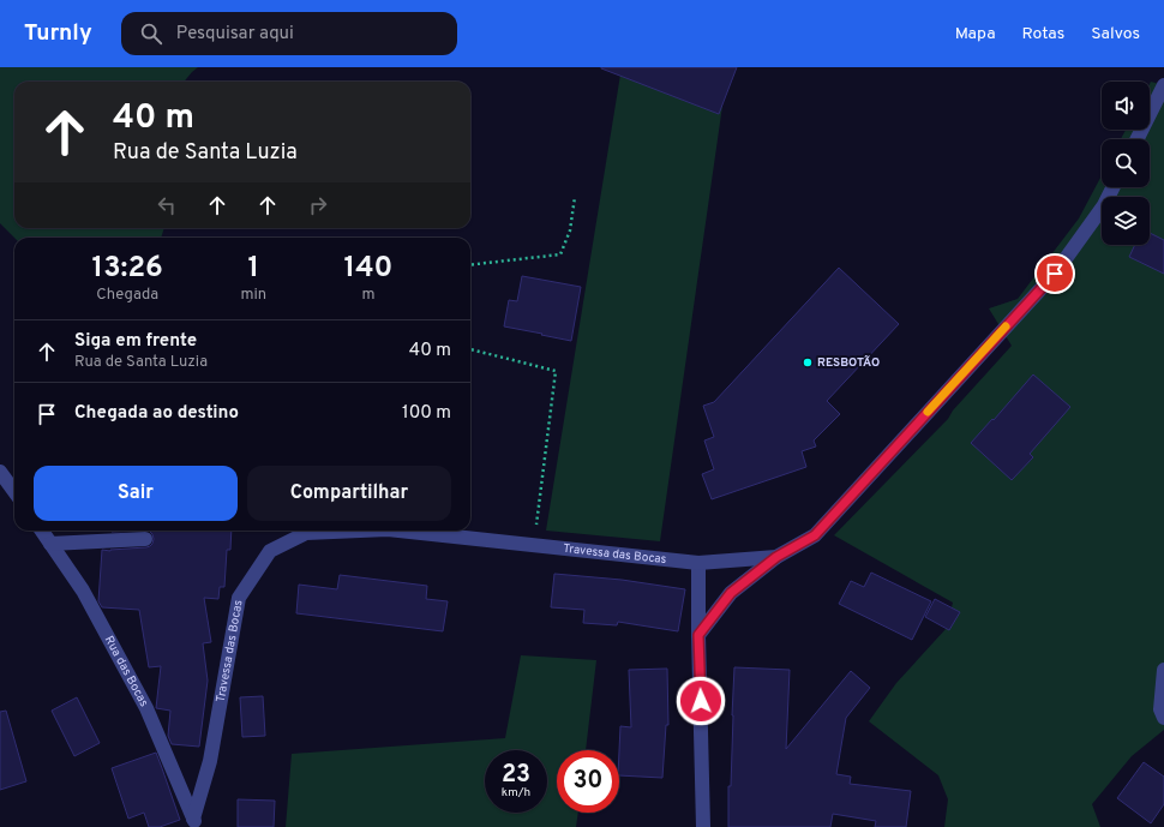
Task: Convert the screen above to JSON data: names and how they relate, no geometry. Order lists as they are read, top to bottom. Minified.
{"streets":{"street":["Travessa das Bocas","Rua das Bocas"]},"crossings":[["Travessa das Bocas","Rua das Bocas"]],"places":["RESBOTÃO"],"page":{"header":"Turnly","search":"Pesquisar aqui","nav":["Mapa","Rotas","Salvos"],"turn":["40 m","Rua de Santa Luzia"],"eta":["13:26","Chegada","1","min","140","m"],"list":[{"name":"Siga em frente","note":"Rua de Santa Luzia","value":"40 m"},{"name":"Chegada ao destino","value":"100 m"}],"buttons":["Sair","Compartilhar"],"speed":"23 km/h","limit":"30"}}
